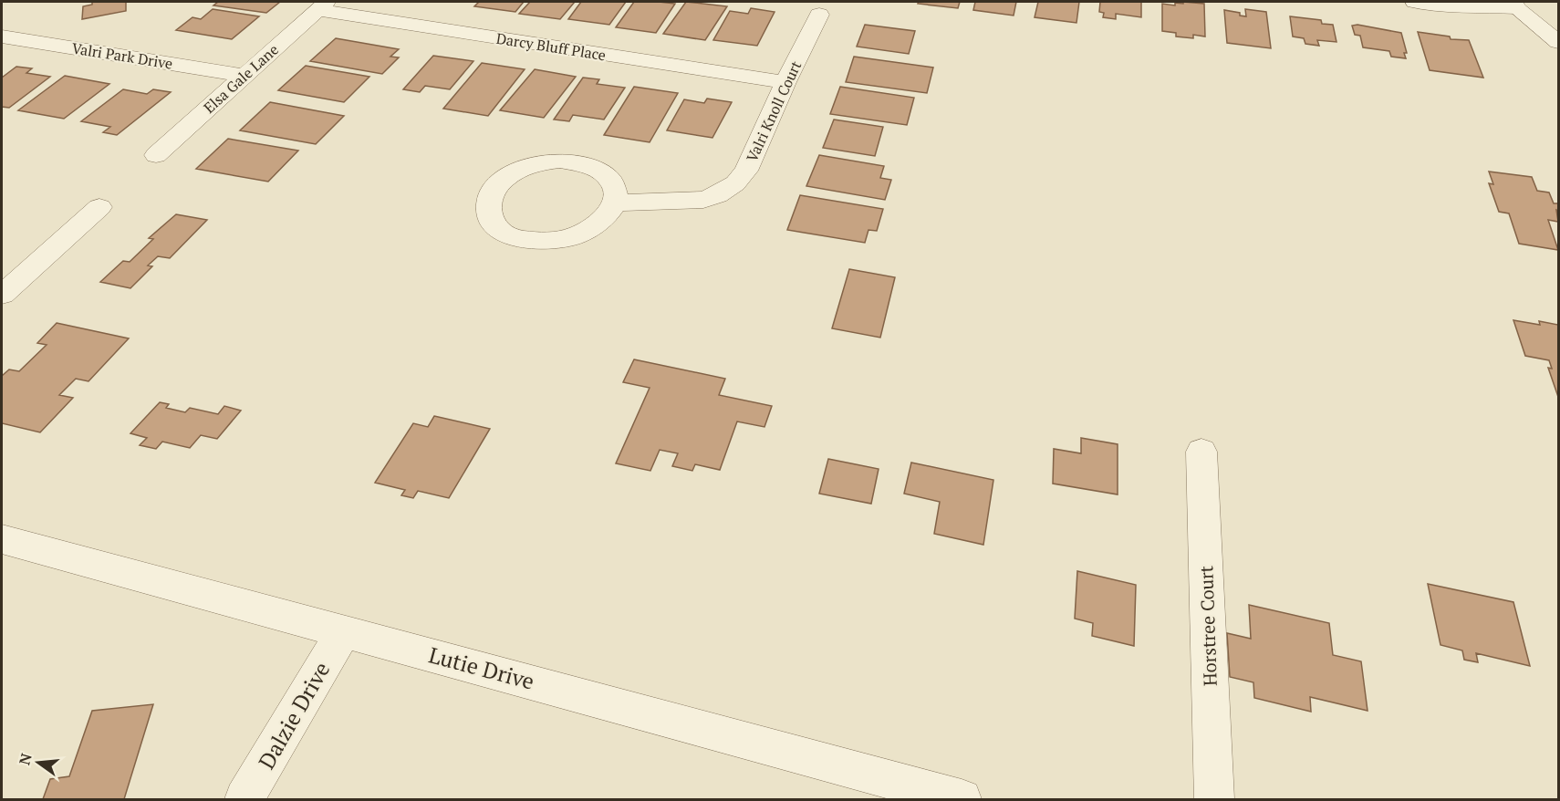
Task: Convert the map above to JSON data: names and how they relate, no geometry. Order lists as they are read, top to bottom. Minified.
{"streets":{"street":["Darcy Bluff Place","Valri Park Drive","Elsa Gale Lane","Valri Knoll Court","Horstree Court","Lutie Drive","Dalzie Drive"]},"crossings":[["Darcy Bluff Place","Elsa Gale Lane"],["Darcy Bluff Place","Valri Knoll Court"],["Valri Park Drive","Elsa Gale Lane"],["Lutie Drive","Dalzie Drive"]],"north":"left"}
